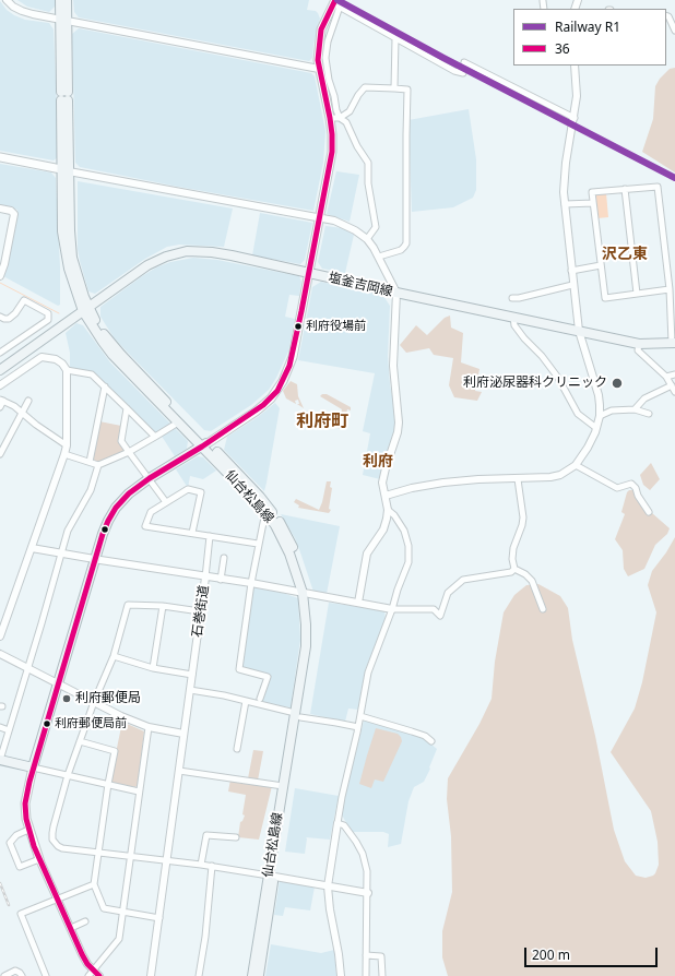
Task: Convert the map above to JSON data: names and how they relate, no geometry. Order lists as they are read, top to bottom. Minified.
{"streets":{"main road":["塩釜吉岡線","仙台松島線"],"street":["石巻街道"]},"crossings":[["塩釜吉岡線","仙台松島線"]],"districts":["沢乙東","利府町","利府"],"places":["利府役場前","利府泌尿器科クリニック","利府郵便局","利府郵便局前"],"lines":["rail line R1","transit line 36"],"legend":["Railway R1","36"],"scale_bar":"200 m"}
